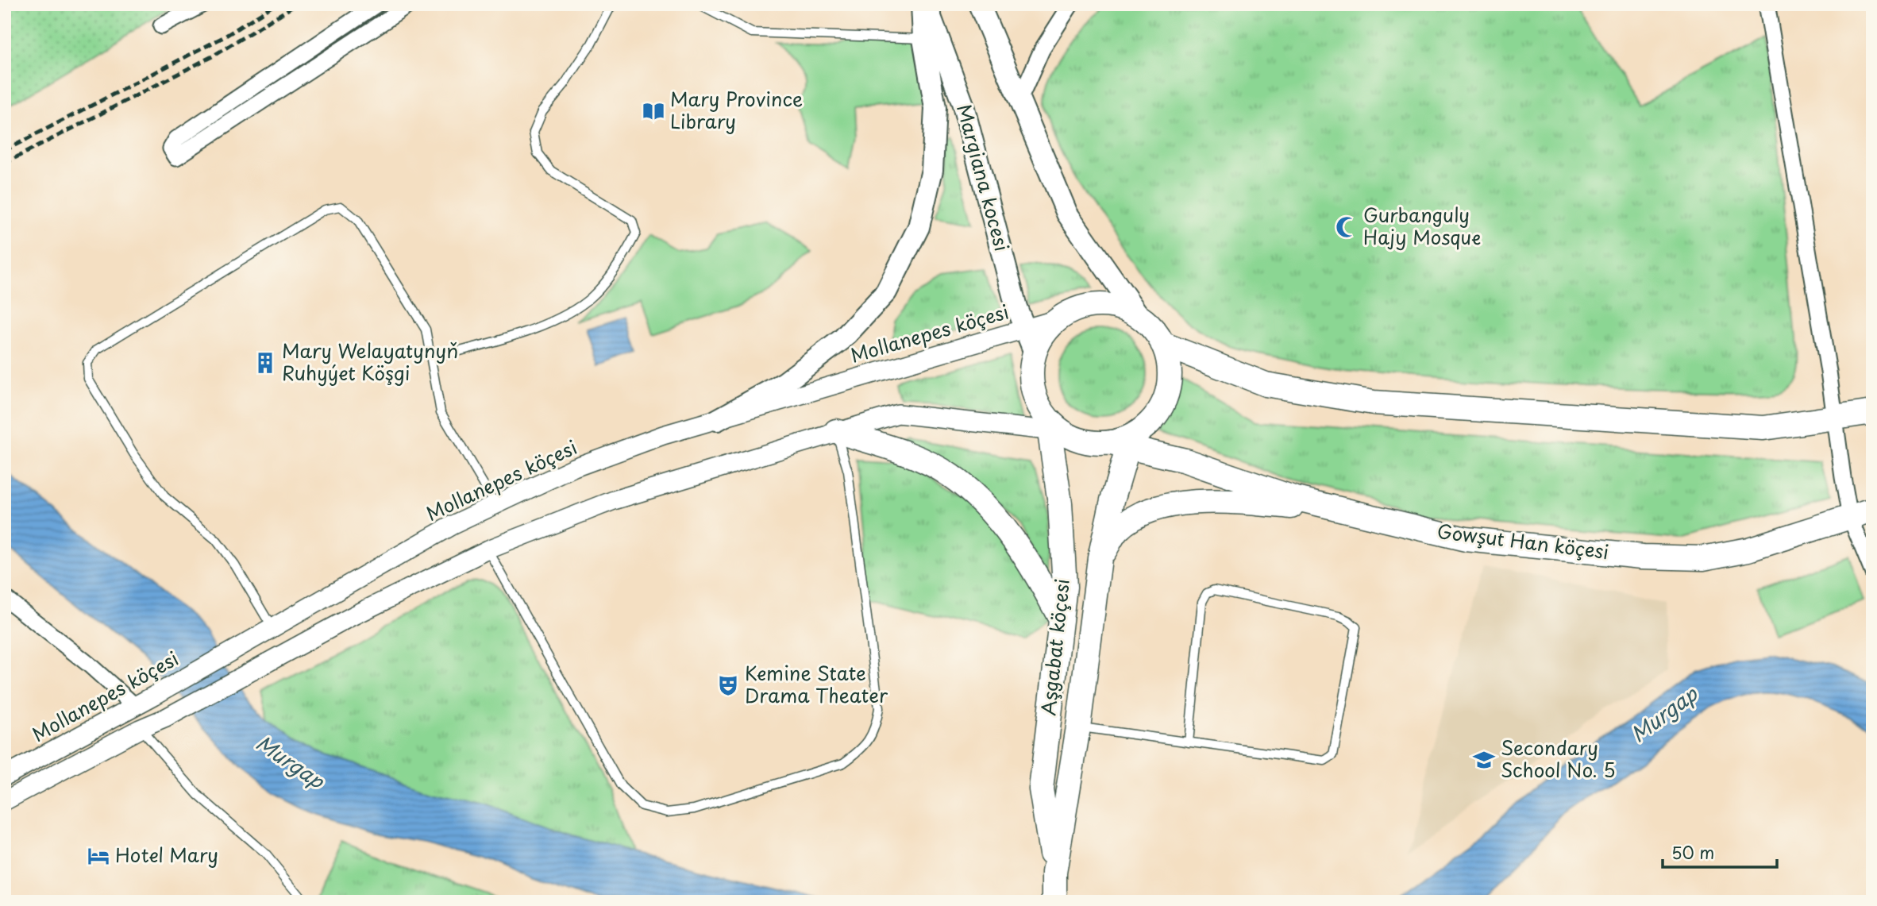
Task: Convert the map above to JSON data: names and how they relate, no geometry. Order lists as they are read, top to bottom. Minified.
{"streets":{"main road":["Margiana kocesi","Gowşut Han köçesi","Aşgabat köçesi"],"street":["Mollanepes köçesi"]},"crossings":[["Margiana kocesi","Mollanepes köçesi"],["Margiana kocesi","Gowşut Han köçesi"],["Margiana kocesi","Aşgabat köçesi"],["Mollanepes köçesi","Gowşut Han köçesi"],["Mollanepes köçesi","Aşgabat köçesi"],["Gowşut Han köçesi","Aşgabat köçesi"]],"water":["Murgap"],"places":{"library":["Mary Province Library"],"mosque":["Gurbanguly Hajy Mosque"],"building":["Mary Welayatynyň Ruhyýet Köşgi"],"theatre":["Kemine State Drama Theater"],"school or university":["Secondary School No. 5"],"hotel":["Hotel Mary"]},"scale_bar":"50 m"}
